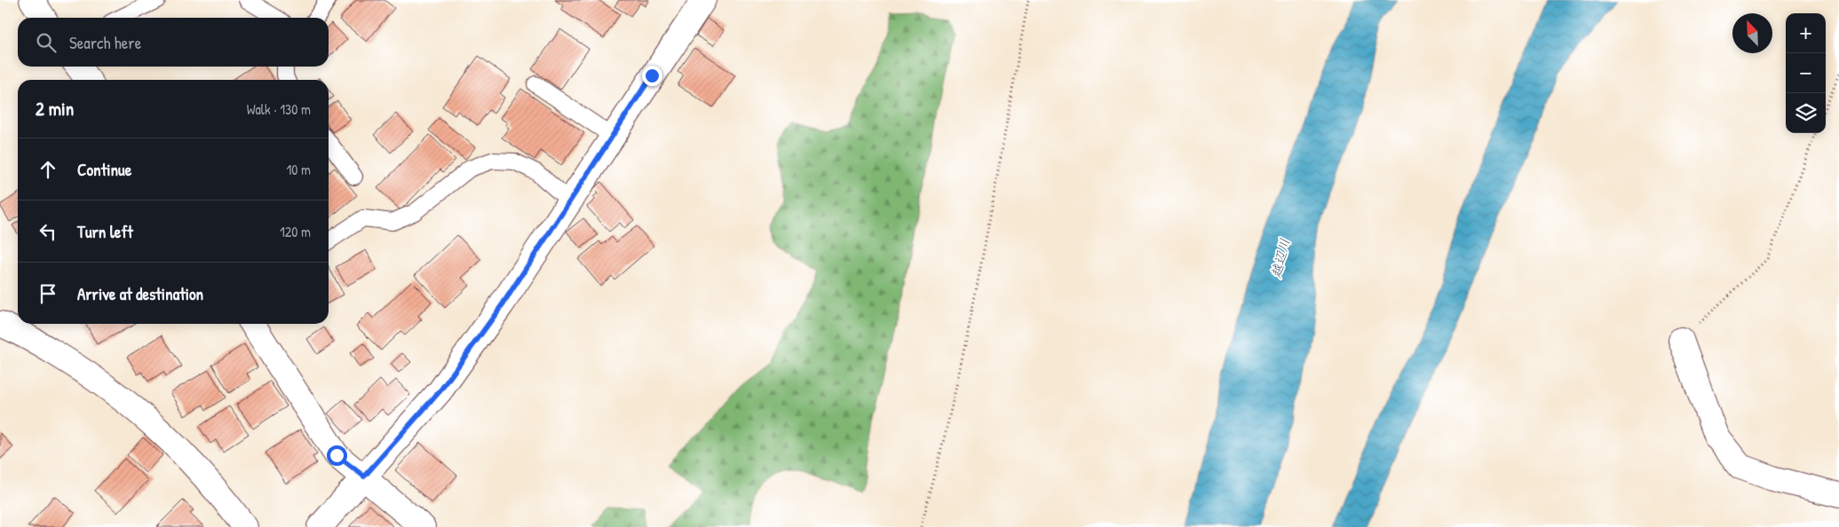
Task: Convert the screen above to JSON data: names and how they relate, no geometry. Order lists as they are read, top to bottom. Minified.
{"water":["越辺川"],"north":"top left","page":{"map_buttons":["+","−"],"search":"Search here","heading":["2 min","Walk · 130 m"],"list":[["Continue","10 m"],["Turn left","120 m"],"Arrive at destination"]}}
